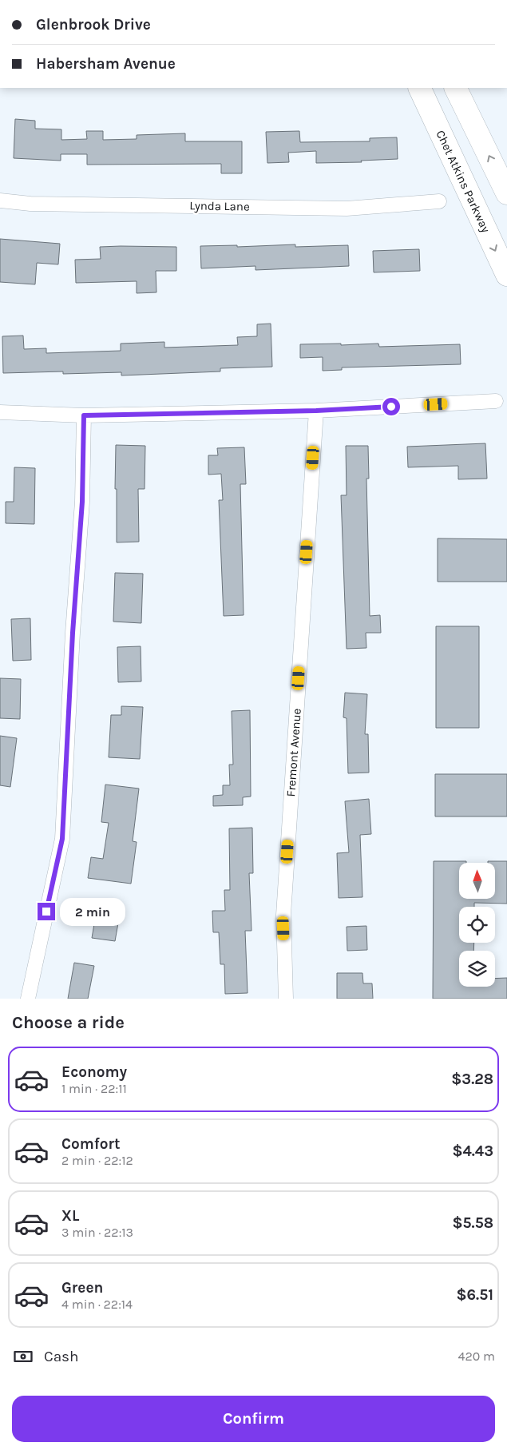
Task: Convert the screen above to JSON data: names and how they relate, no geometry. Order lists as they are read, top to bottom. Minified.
{"streets":{"highway":["Chet Atkins Parkway"],"street":["Lynda Lane","Fremont Avenue"]},"north":"top","page":{"banner":["Glenbrook Drive","Habersham Avenue"],"bubble":"2 min","heading":"Choose a ride","list":[{"name":"Economy","note":"1 min · 22:11","value":"$3.28"},{"name":"Comfort","note":"2 min · 22:12","value":"$4.43"},{"name":"XL","note":"3 min · 22:13","value":"$5.58"},{"name":"Green","note":"4 min · 22:14","value":"$6.51"}],"pay":["Cash","420 m"],"buttons":"Confirm"}}
